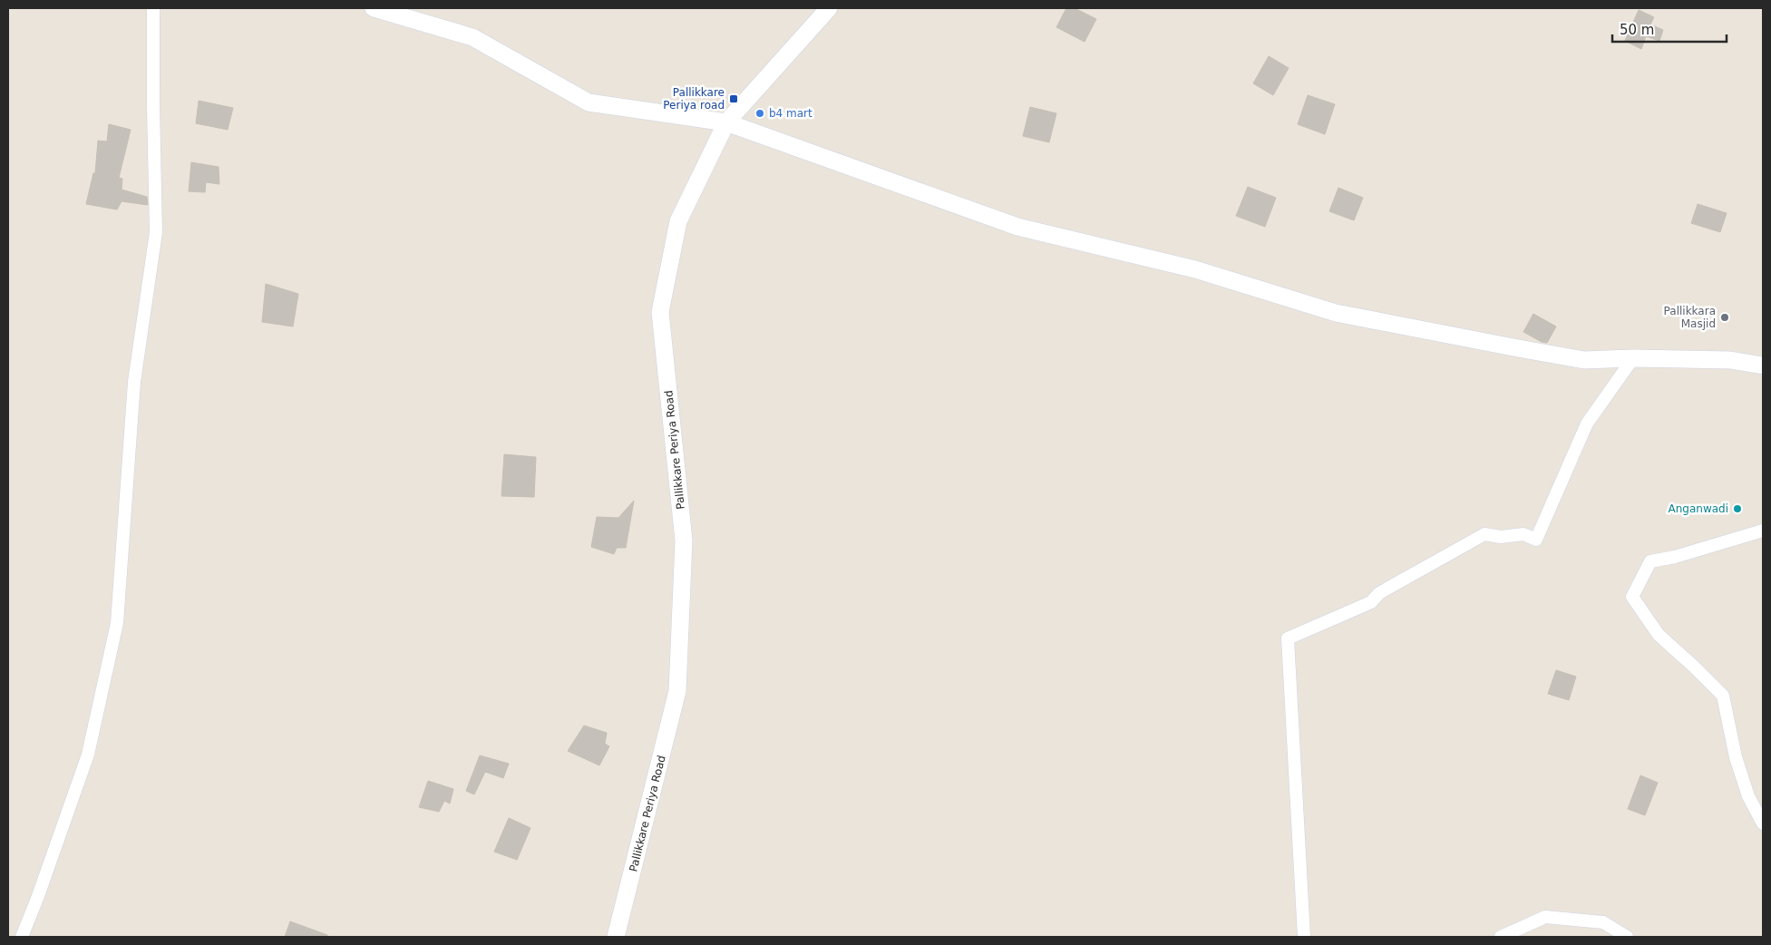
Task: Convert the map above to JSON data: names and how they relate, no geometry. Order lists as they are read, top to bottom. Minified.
{"streets":{"street":["Pallikkare Periya Road"]},"places":{"transit":["Pallikkare Periya road"],"other":["b4 mart","Pallikkara Masjid","Anganwadi"]},"scale_bar":"50 m"}
